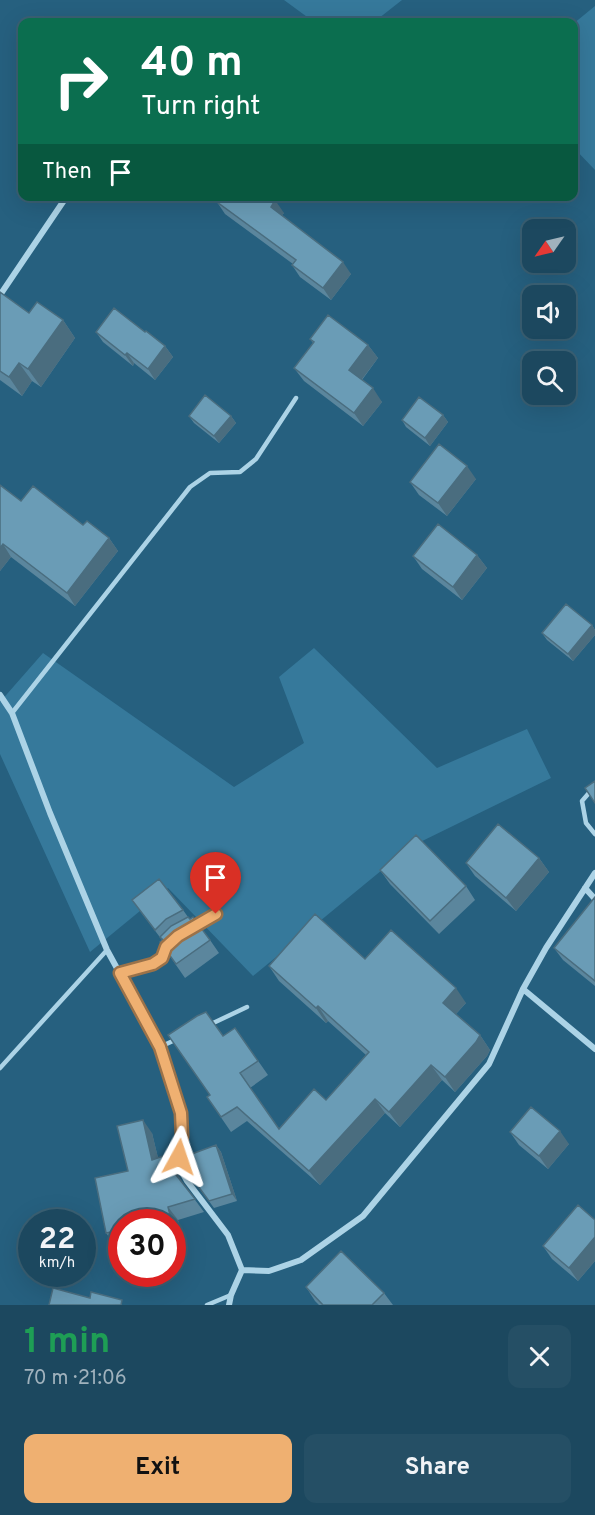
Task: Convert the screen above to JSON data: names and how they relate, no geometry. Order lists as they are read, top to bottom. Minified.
{"north":"bottom left","page":{"turn":["40 m","Turn right"],"then":"Then","speed":"22 km/h","limit":"30","heading":["1 min","70 m · 21:06"],"buttons":["Exit","Share"]}}
